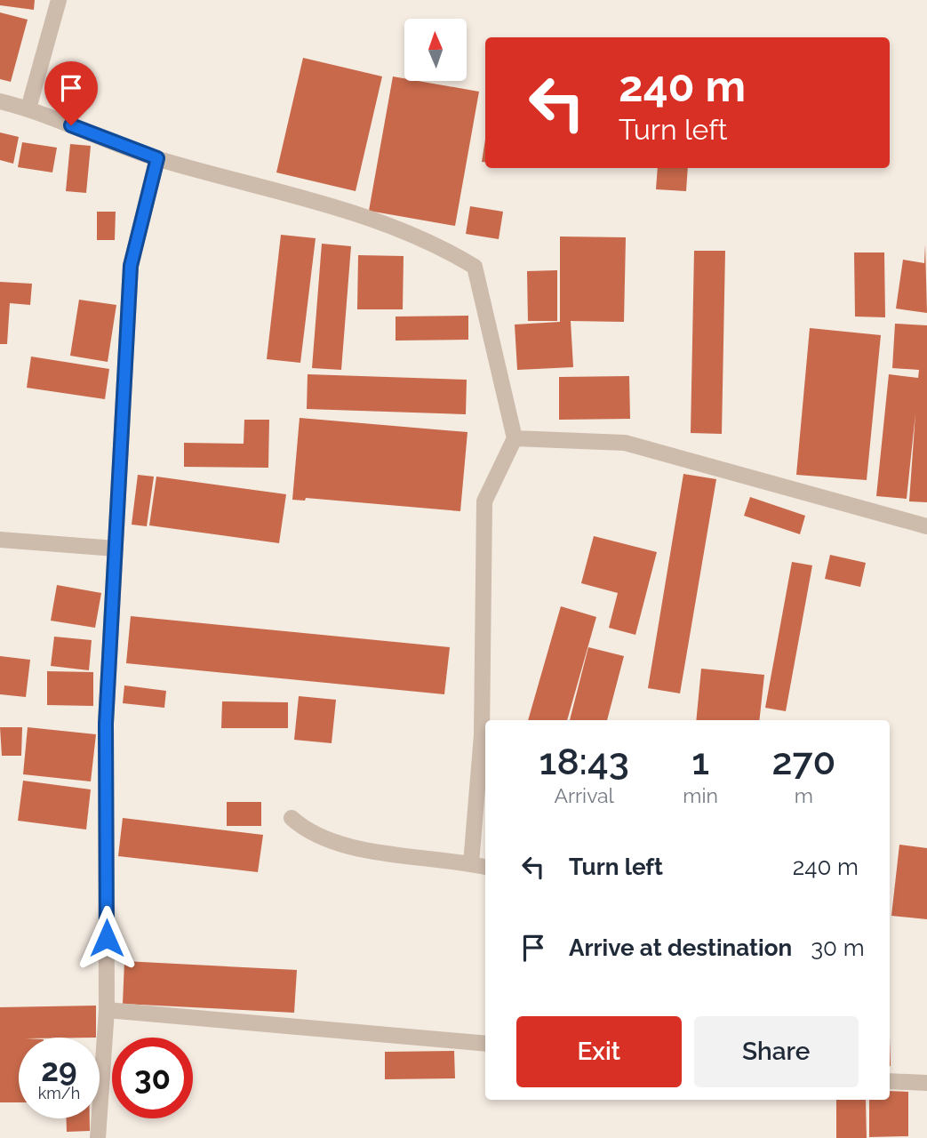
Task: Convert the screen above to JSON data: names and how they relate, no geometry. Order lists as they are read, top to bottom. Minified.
{"north":"top","page":{"turn":["240 m","Turn left"],"eta":["18:43","Arrival","1","min","270","m"],"list":[{"name":"Turn left","value":"240 m"},{"name":"Arrive at destination","value":"30 m"}],"buttons":["Exit","Share"],"speed":"29 km/h","limit":"30"}}
